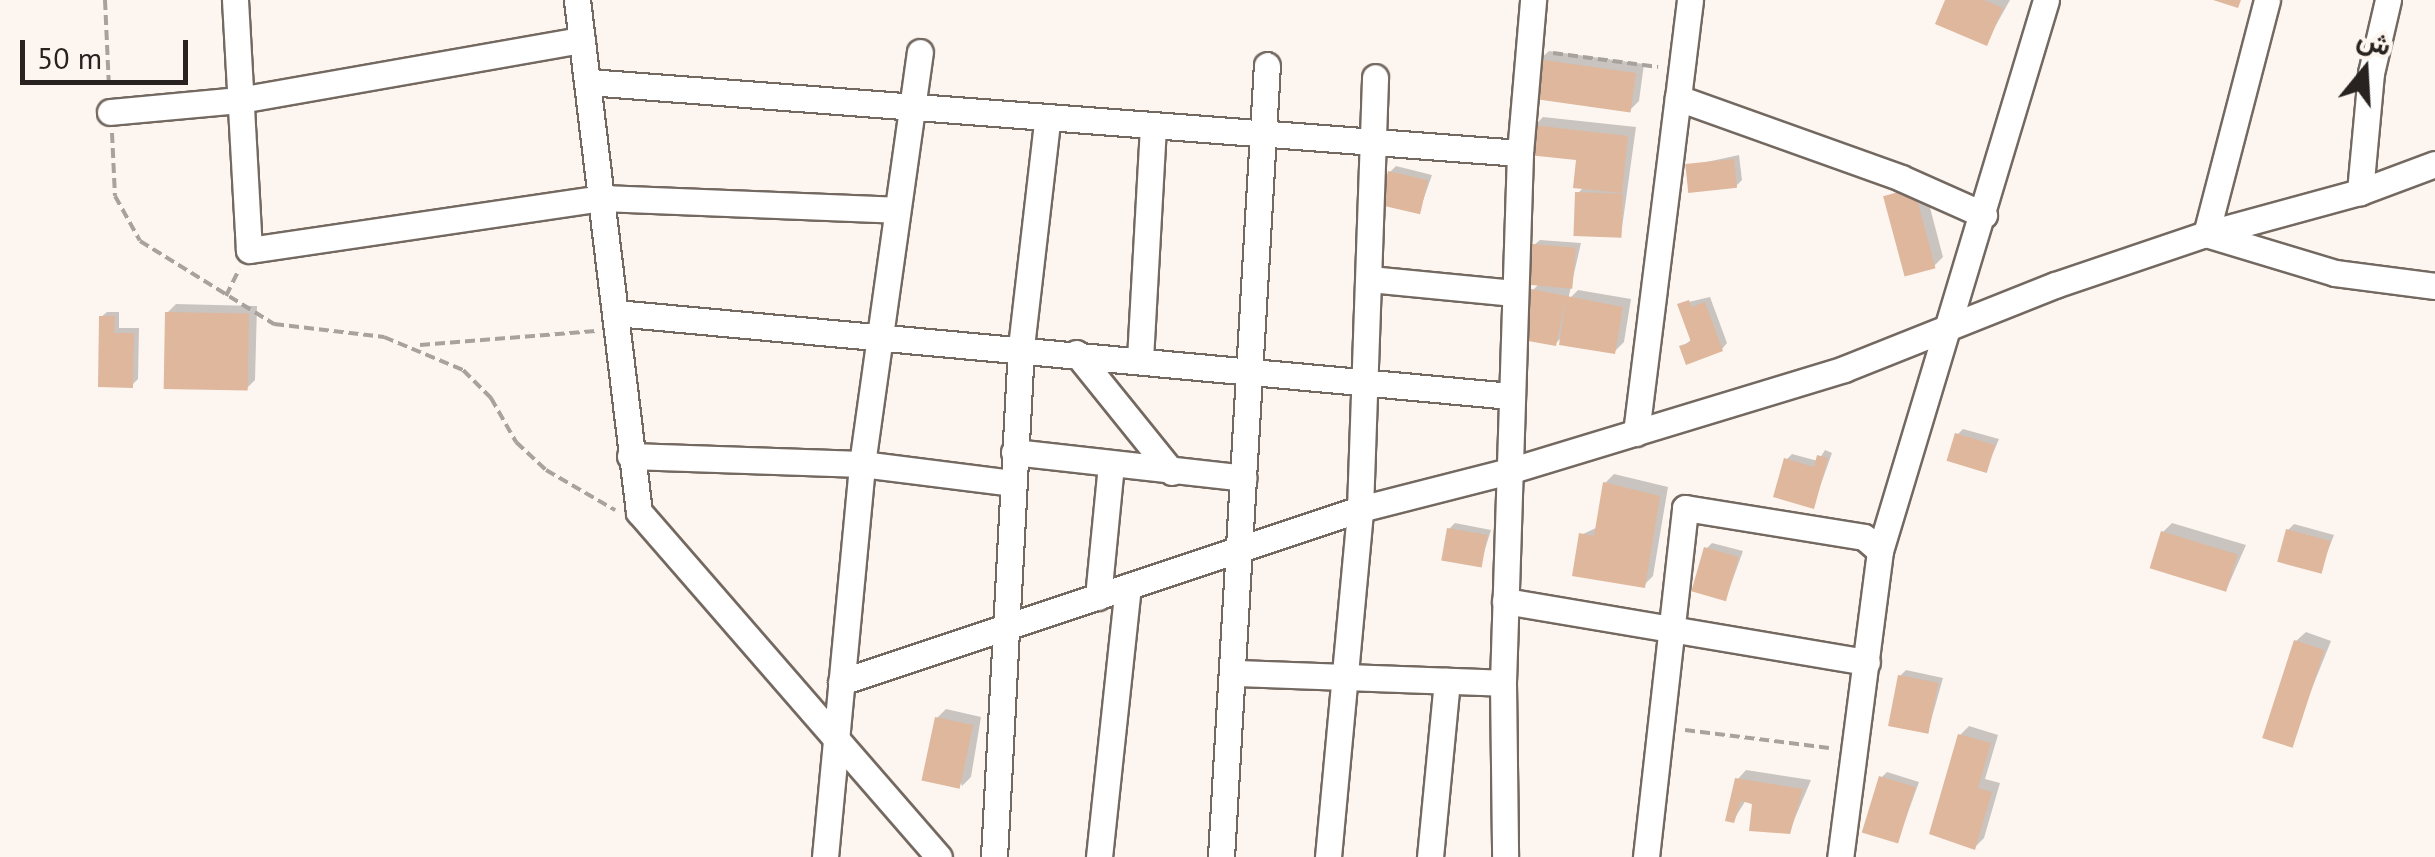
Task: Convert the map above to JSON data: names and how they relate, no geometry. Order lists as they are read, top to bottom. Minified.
{"scale_bar":"50 m","north":"top"}
